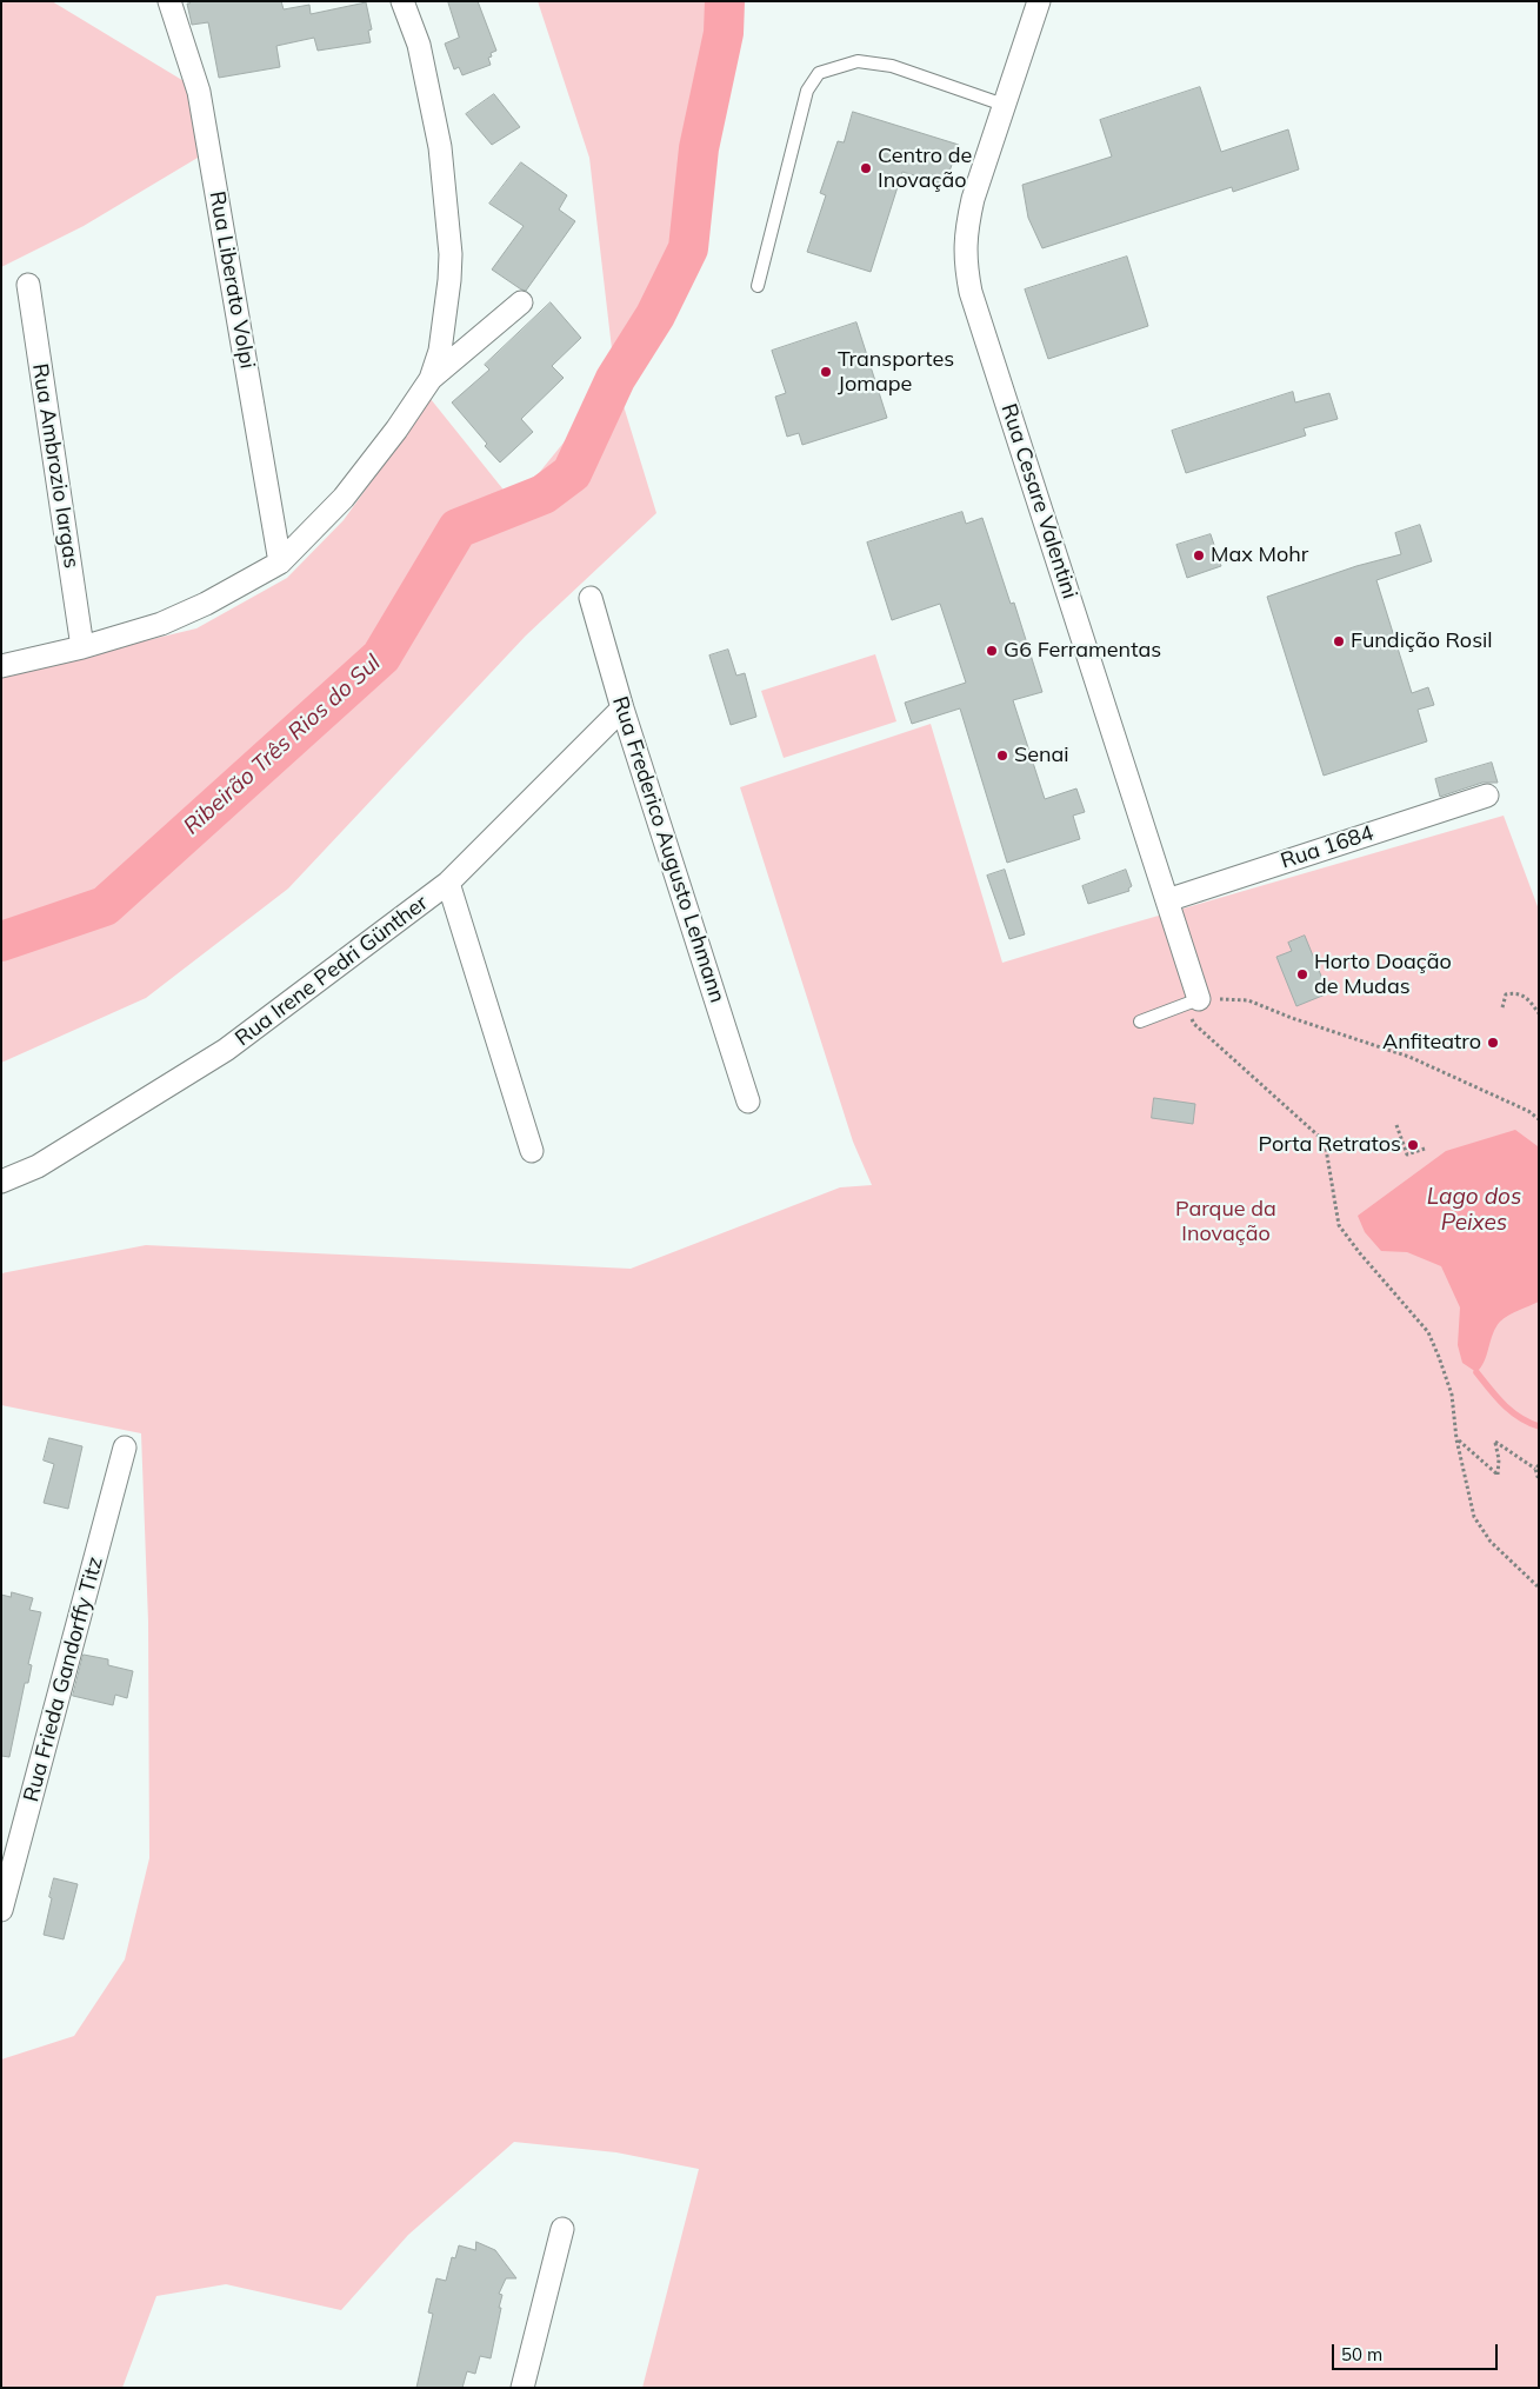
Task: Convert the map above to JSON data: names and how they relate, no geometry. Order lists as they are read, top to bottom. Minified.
{"streets":{"street":["Rua Liberato Volpi","Rua Ambrozio Iargas","Rua Cesare Valentini","Rua 1684","Rua Frederico Augusto Lehmann","Rua Irene Pedri Günther","Rua Frieda Gandorffy Titz"]},"crossings":[["Rua Cesare Valentini","Rua 1684"],["Rua Frederico Augusto Lehmann","Rua Irene Pedri Günther"]],"water":["Ribeirão Três Rios do Sul","Lago dos Peixes"],"parks":["Parque da Inovação"],"places":["Centro de Inovação","Transportes Jomape","Max Mohr","Fundição Rosil","G6 Ferramentas","Senai","Horto Doação de Mudas","Anfiteatro","Porta Retratos"],"scale_bar":"50 m"}
